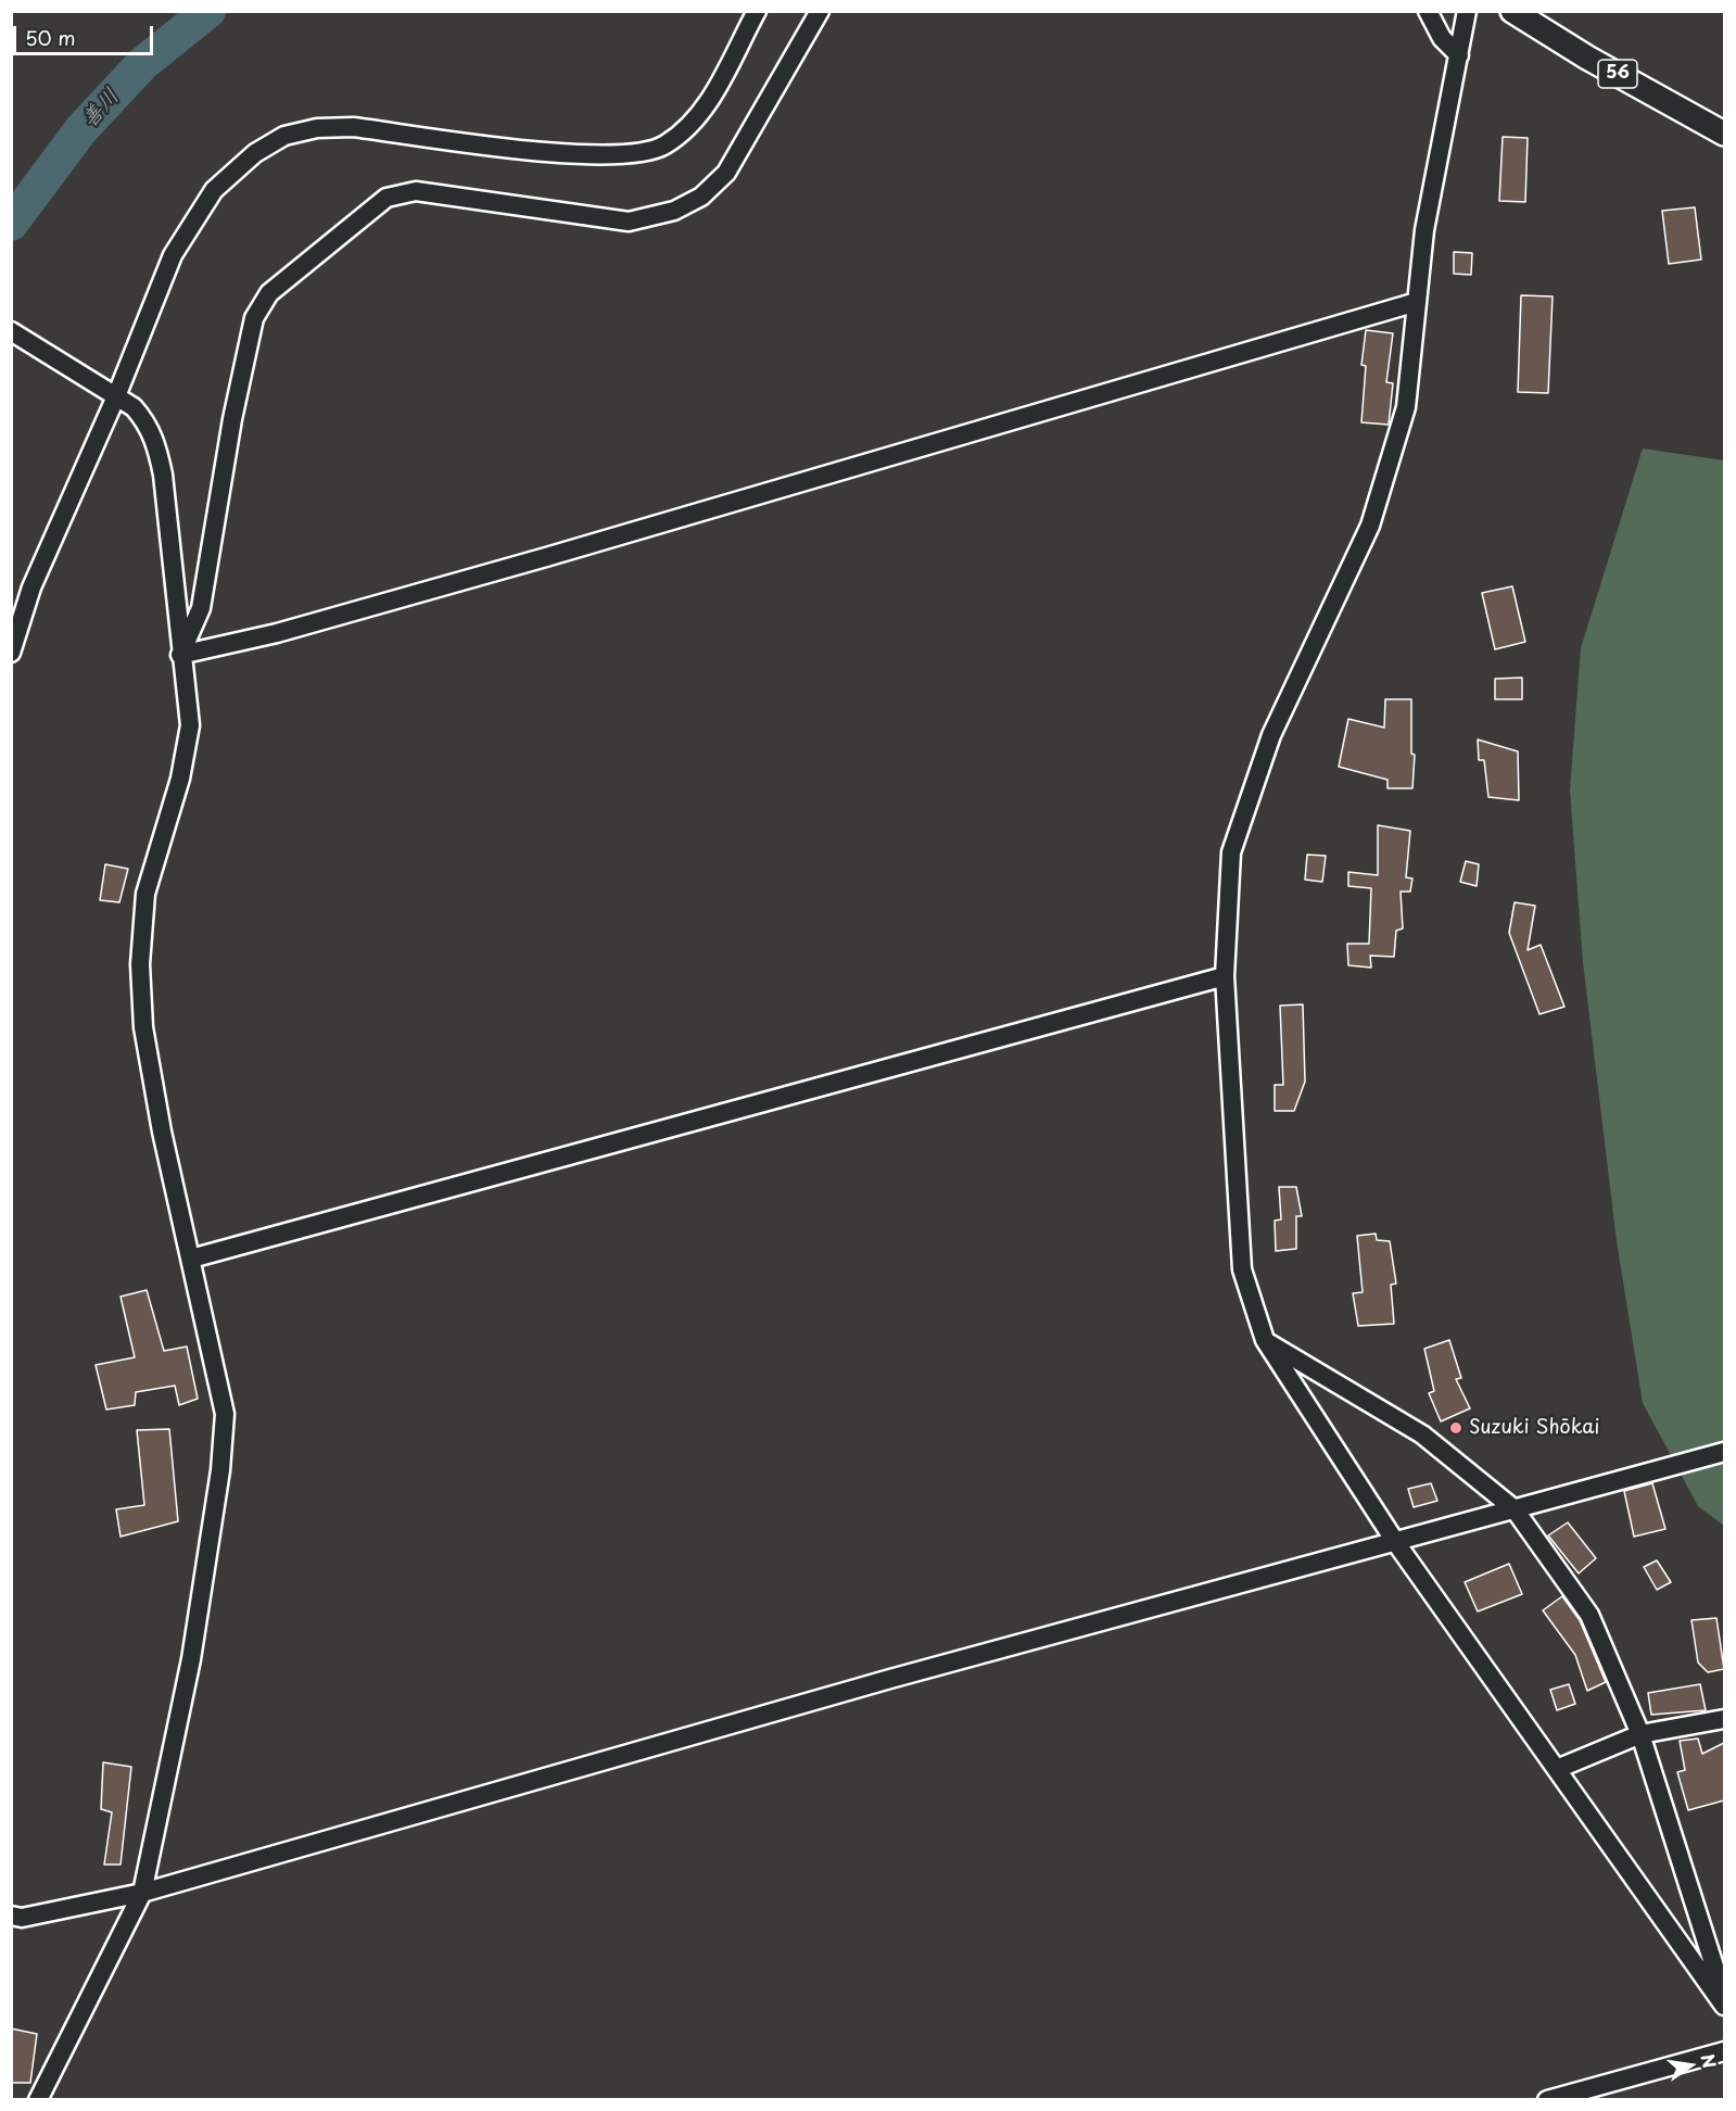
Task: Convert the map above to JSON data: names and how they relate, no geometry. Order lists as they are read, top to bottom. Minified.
{"streets":{"main road":["56"]},"water":["善川"],"places":["Suzuki Shōkai"],"scale_bar":"50 m","north":"right"}
